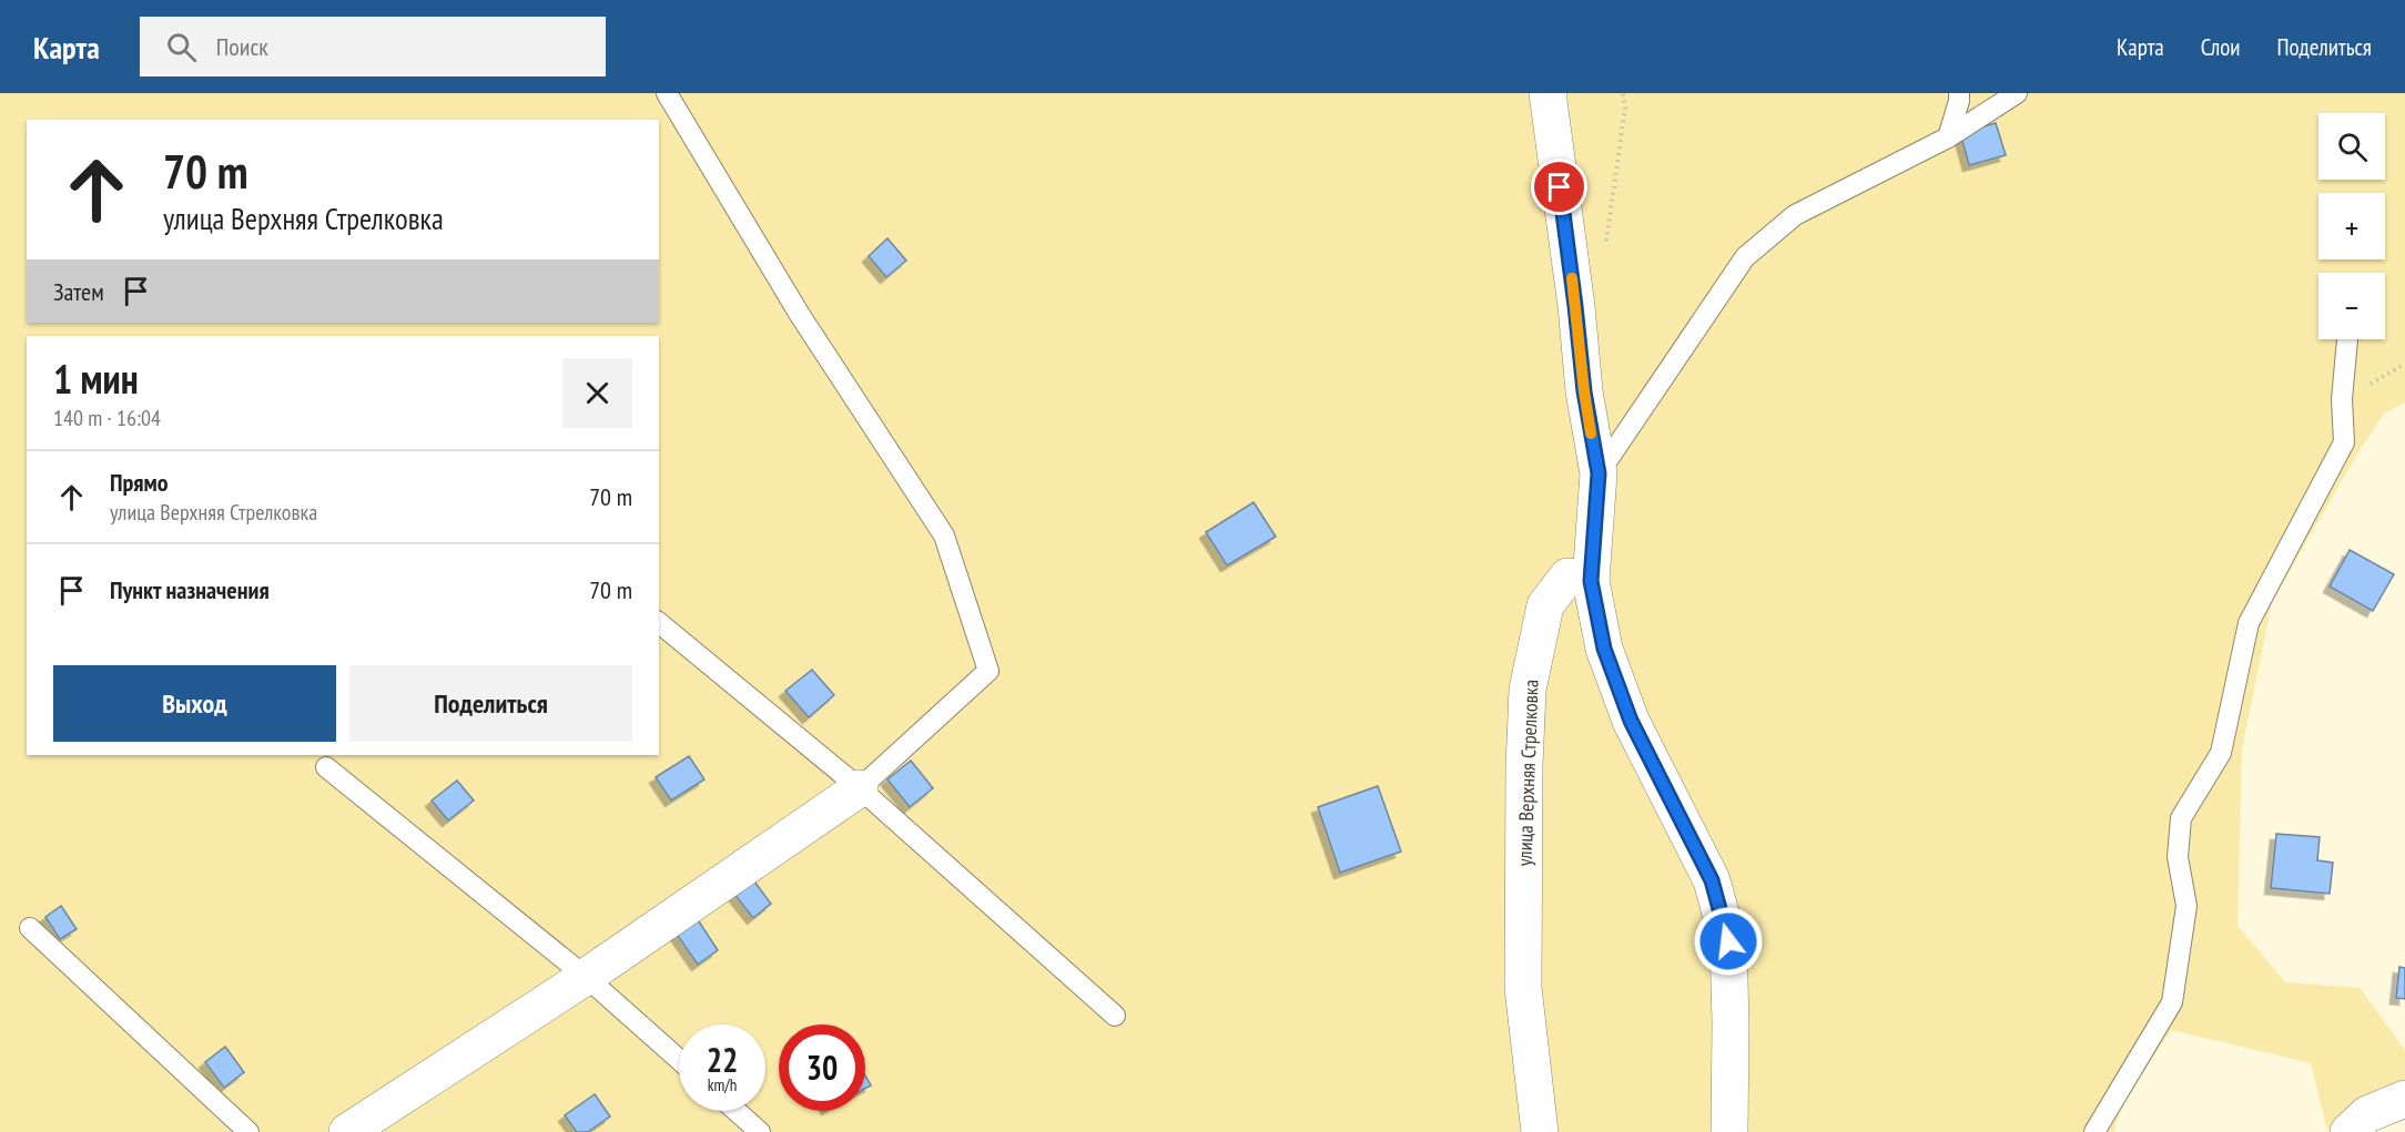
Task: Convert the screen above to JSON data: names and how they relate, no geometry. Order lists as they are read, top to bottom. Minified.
{"streets":{"street":["улица Верхняя Стрелковка"]},"page":{"header":"Карта","search":"Поиск","nav":["Карта","Слои","Поделиться"],"map_buttons":["+","−"],"turn":["70 m","улица Верхняя Стрелковка"],"then":"Затем","heading":["1 мин","140 m · 16:04"],"list":[{"name":"Прямо","note":"улица Верхняя Стрелковка","value":"70 m"},{"name":"Пункт назначения","value":"70 m"}],"buttons":["Выход","Поделиться"],"speed":"22 km/h","limit":"30"}}
